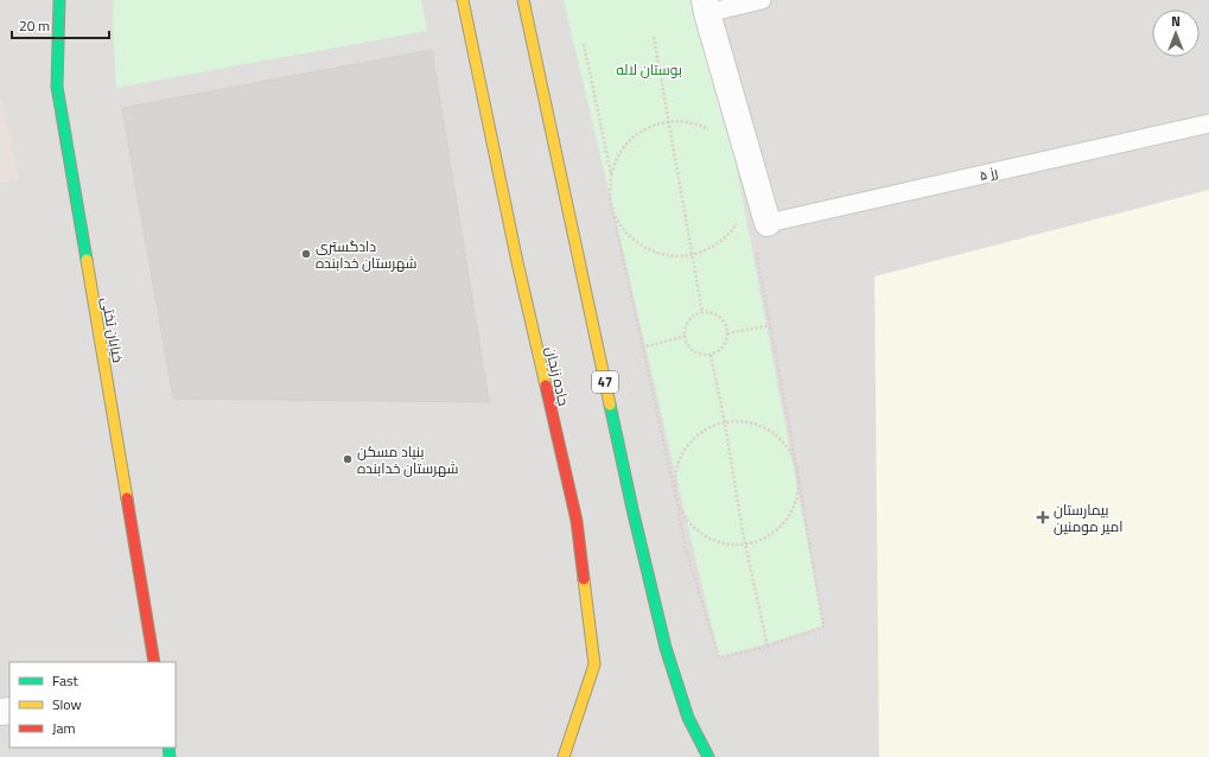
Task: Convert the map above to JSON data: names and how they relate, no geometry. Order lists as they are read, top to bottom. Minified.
{"streets":{"main road":["خیابان تختی","جاده زنجان","47"],"lane":["رز ۵"]},"parks":["بوستان لاله"],"places":{"other":["دادگستری شهرستان خدابنده","بنیاد مسکن شهرستان خدابنده"],"health":["بیمارستان امیر مومنین"]},"legend":["Fast","Slow","Jam"],"scale_bar":"20 m","north":"top"}
